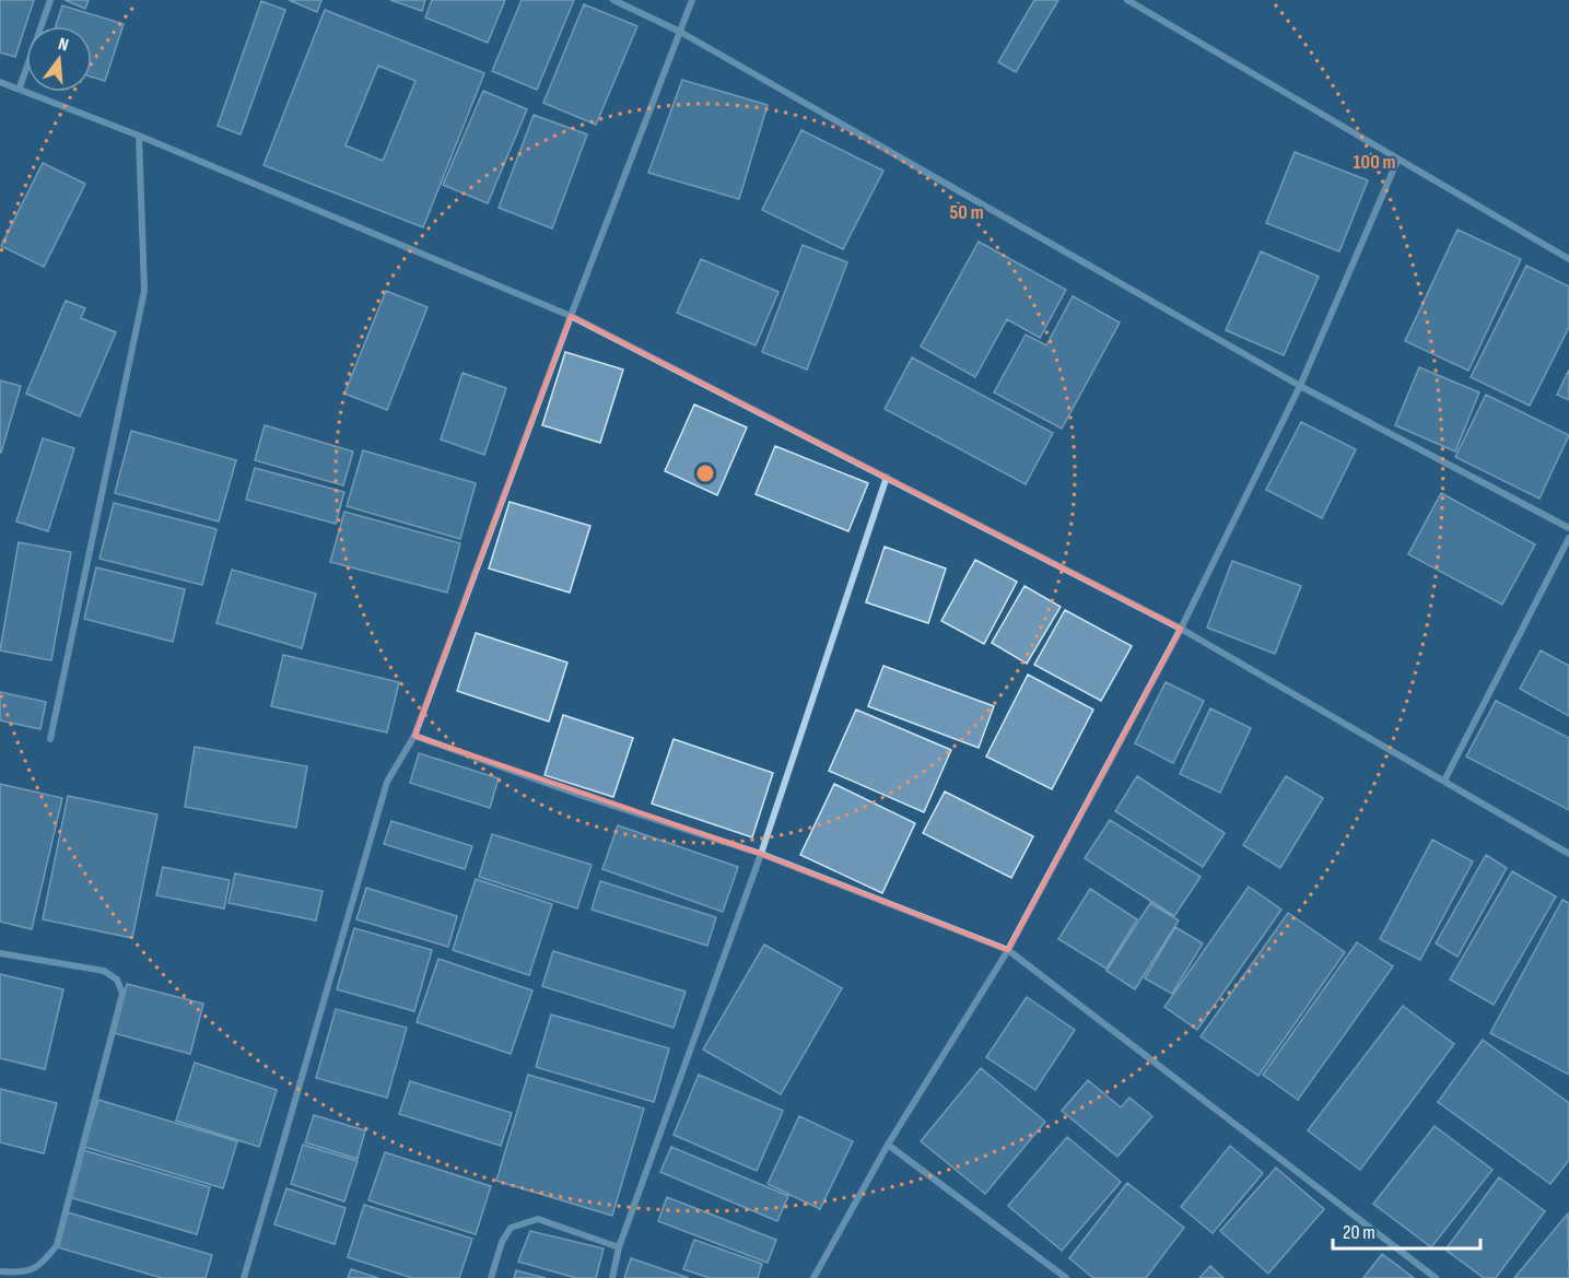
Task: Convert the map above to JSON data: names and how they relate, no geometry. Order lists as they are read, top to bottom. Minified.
{"scale_bar":"20 m","north":"top","rings":["100 m","50 m"]}
